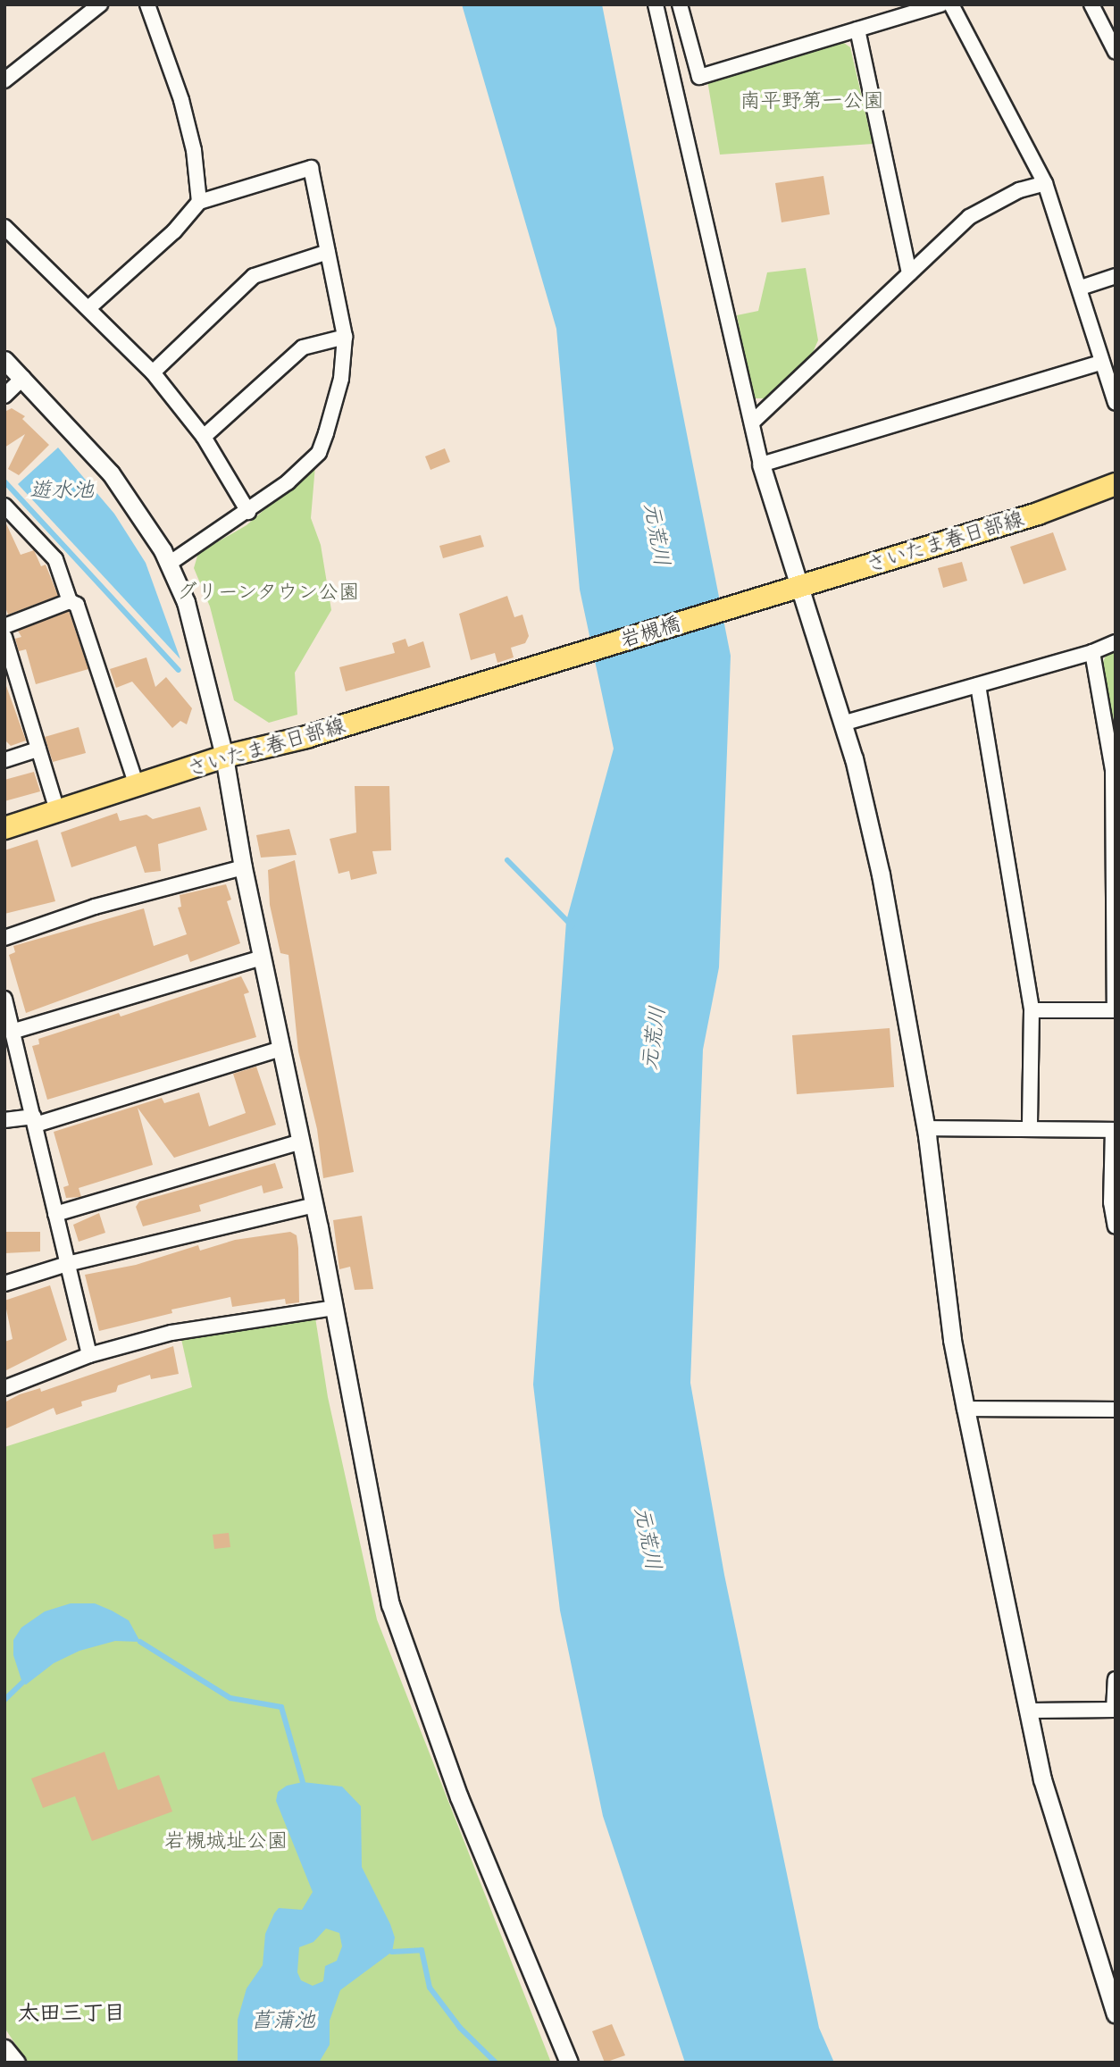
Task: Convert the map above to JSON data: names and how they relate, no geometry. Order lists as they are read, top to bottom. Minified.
{"streets":{"main road":["さいたま春日部線","岩槻橋"]},"crossings":[["さいたま春日部線","岩槻橋"]],"districts":["太田三丁目"],"water":["遊水池","元荒川","菖蒲池"],"parks":["南平野第一公園","グリーンタウン公園","岩槻城址公園"]}
